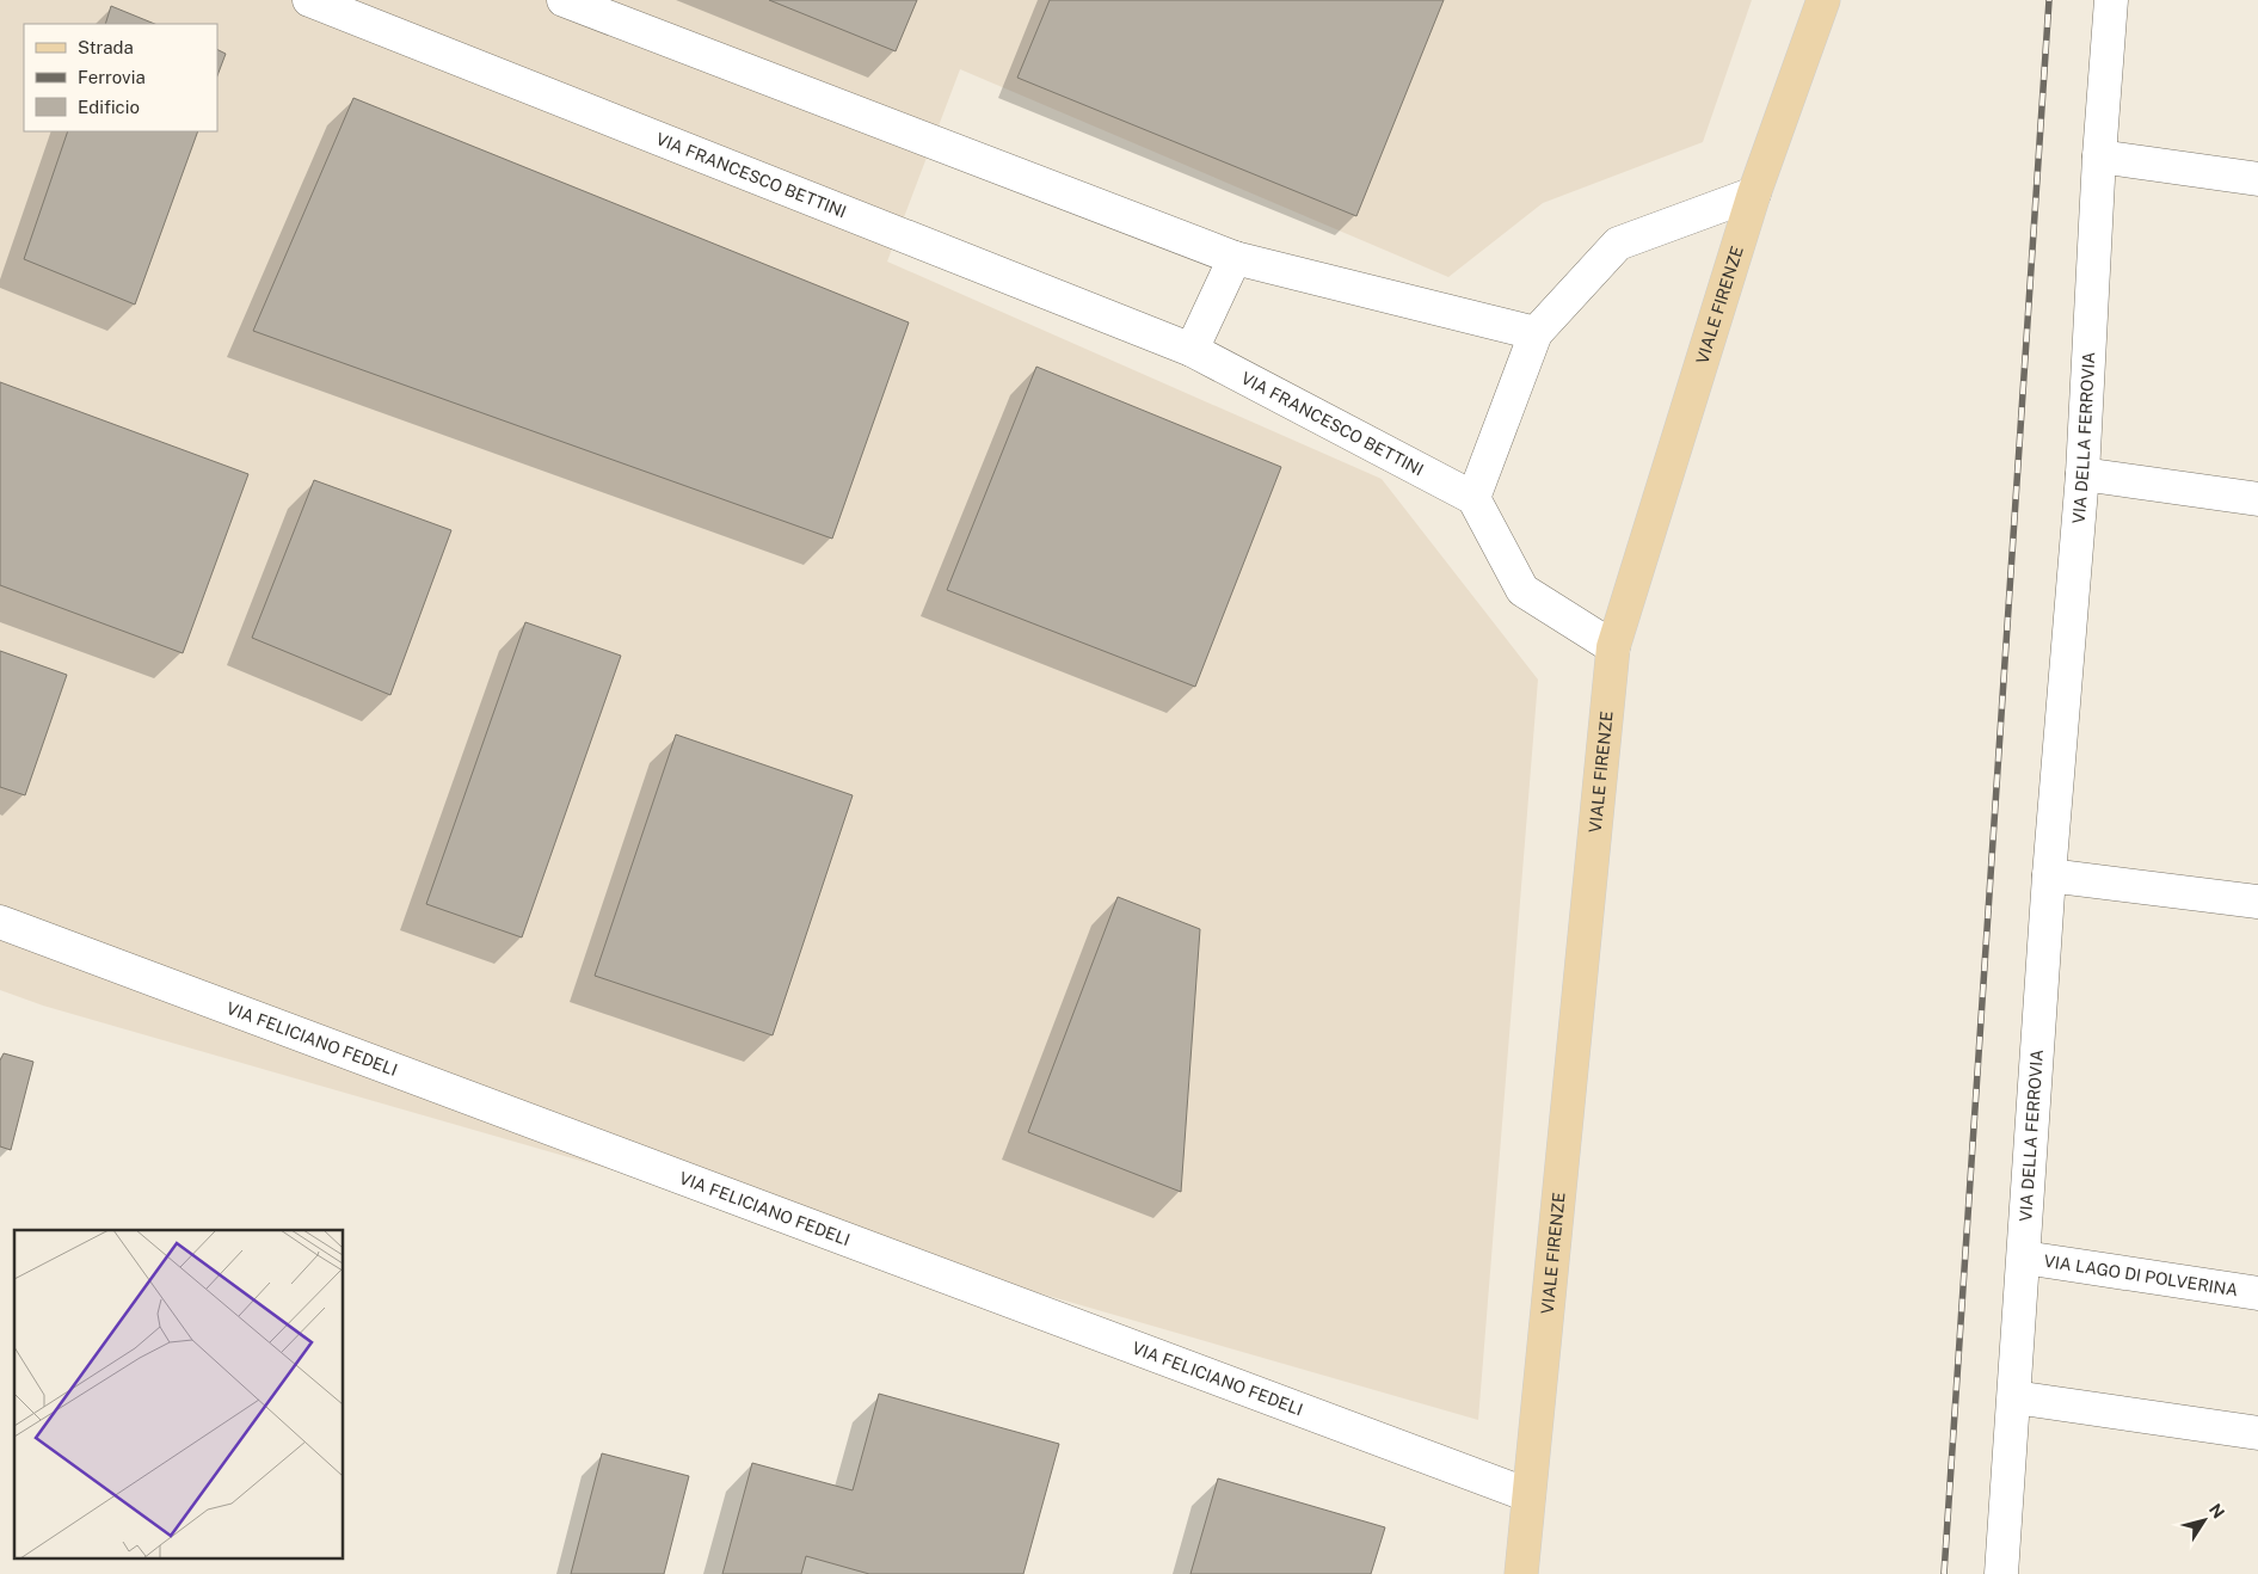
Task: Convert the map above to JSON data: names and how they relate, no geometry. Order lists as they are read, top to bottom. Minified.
{"streets":{"main road":["VIALE FIRENZE"],"street":["VIA FRANCESCO BETTINI","VIA DELLA FERROVIA","VIA FELICIANO FEDELI","VIA LAGO DI POLVERINA"]},"crossings":[["VIALE FIRENZE","VIA FELICIANO FEDELI"],["VIA DELLA FERROVIA","VIA LAGO DI POLVERINA"]],"legend":["Strada","Ferrovia","Edificio"],"north":"top right"}
